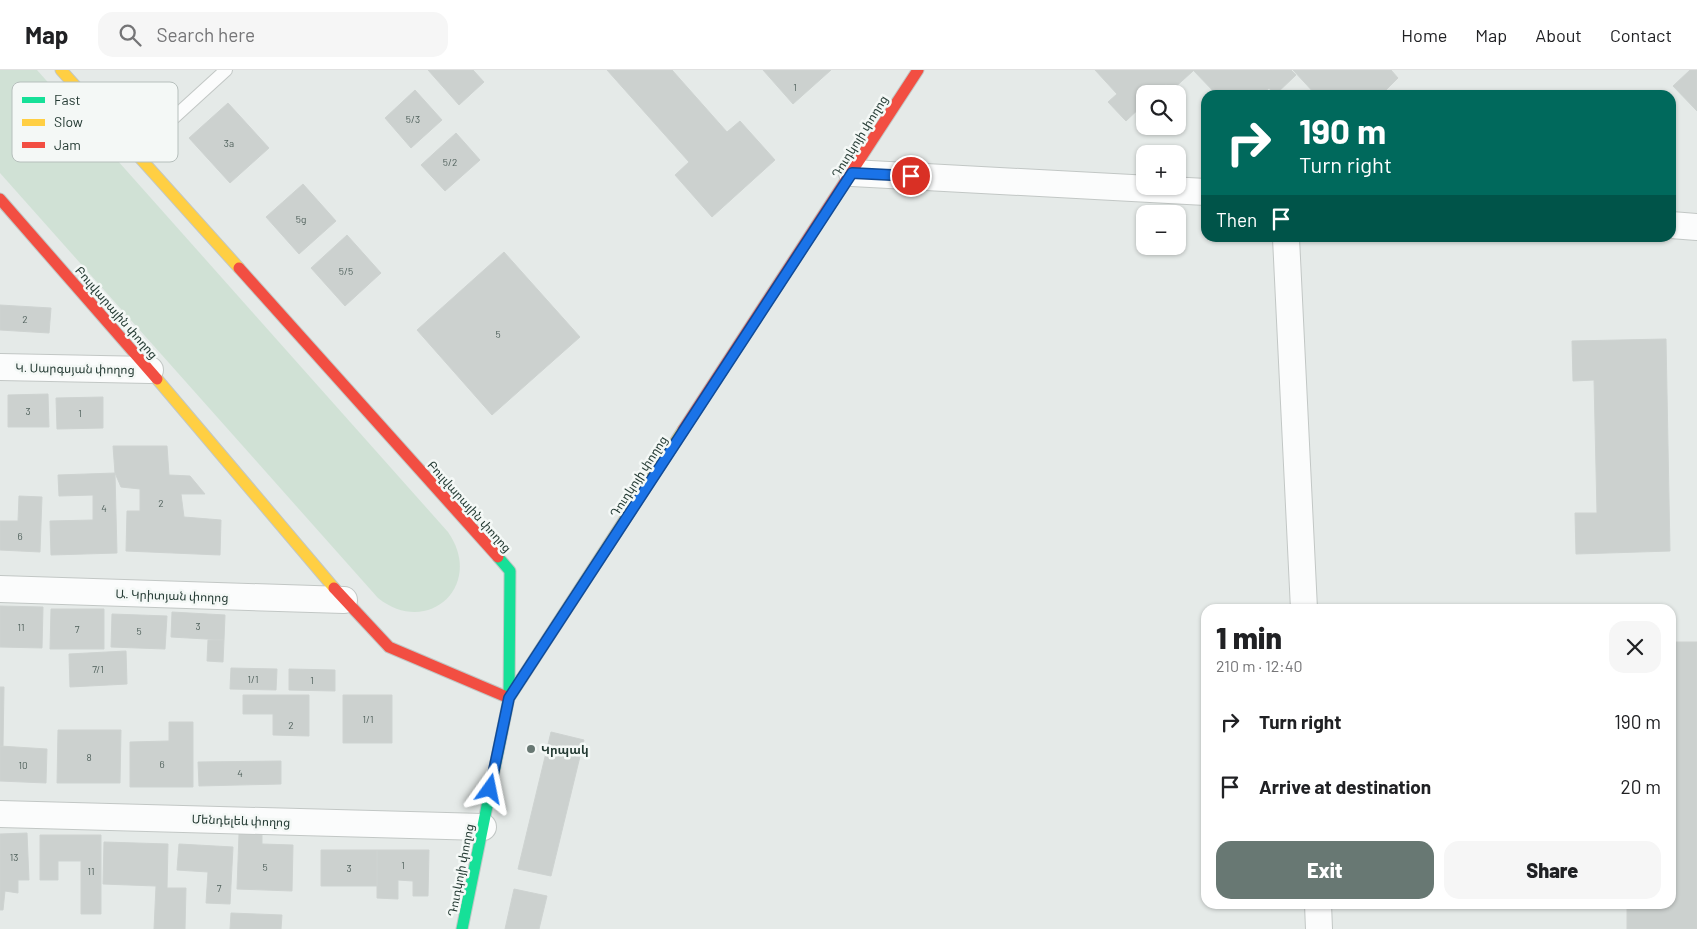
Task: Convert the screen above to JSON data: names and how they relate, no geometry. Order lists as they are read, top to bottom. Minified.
{"streets":{"street":["Դուդկոյի փողոց","Բուլվարային փողոց","Կ. Սարգսյան փողոց","Ա. Կրիտյան փողոց","Մենդելեև փողոց"]},"crossings":[["Դուդկոյի փողոց","Բուլվարային փողոց"],["Դուդկոյի փողոց","Մենդելեև փողոց"],["Բուլվարային փողոց","Կ. Սարգսյան փողոց"],["Բուլվարային փողոց","Ա. Կրիտյան փողոց"]],"places":["Կրպակ"],"house_numbers":["1","5/3","3a","5/2","5g","5/5","2","5","3","1","2","4","6","3","11","7","5","7/1","1/1","1","1/1","2","8","6","10","4","13","1","5","3","11","7"],"legend":["Fast","Slow","Jam"],"page":{"header":"Map","search":"Search here","nav":["Home","Map","About","Contact"],"map_buttons":["+","−"],"turn":["190 m","Turn right"],"then":"Then","heading":["1 min","210 m · 12:40"],"list":[{"name":"Turn right","value":"190 m"},{"name":"Arrive at destination","value":"20 m"}],"buttons":["Exit","Share"]}}
